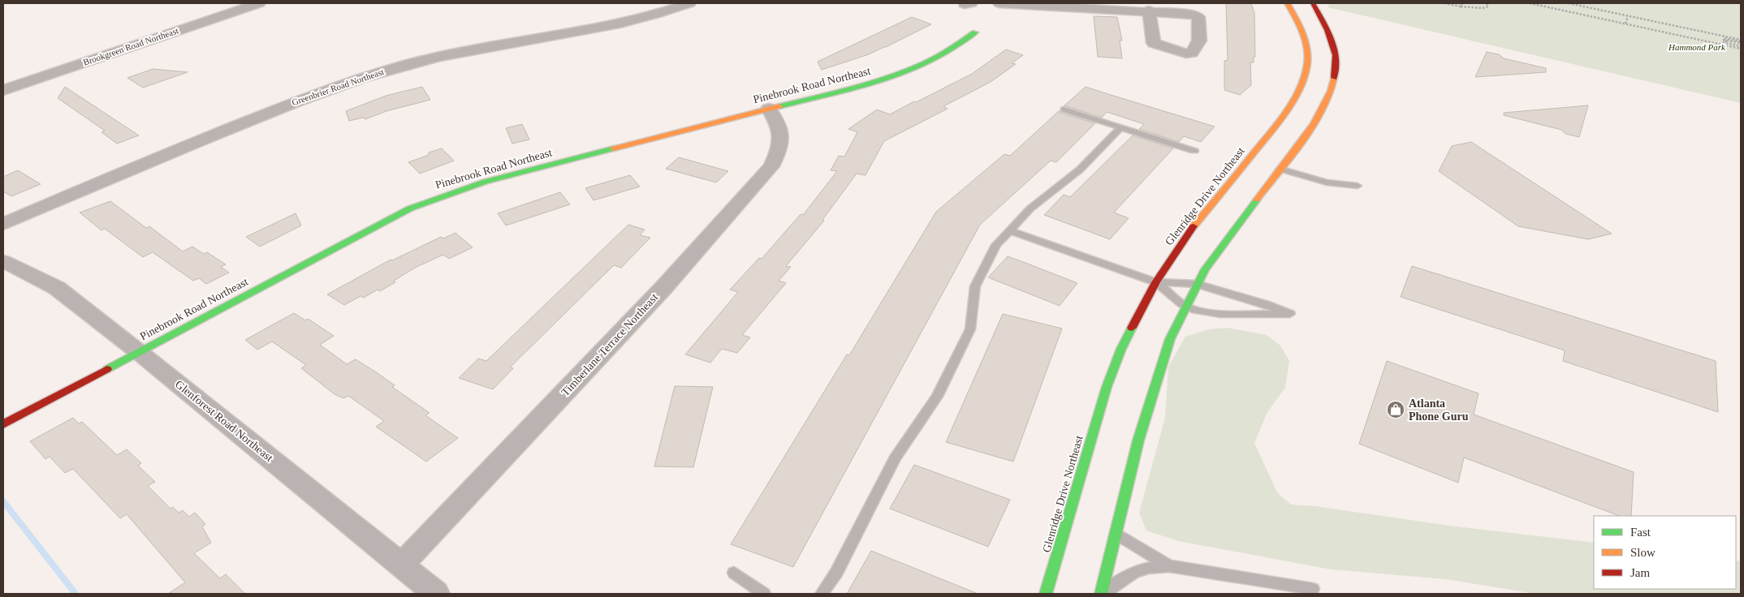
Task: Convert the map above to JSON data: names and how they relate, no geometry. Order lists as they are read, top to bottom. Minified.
{"streets":{"main road":["Pinebrook Road Northeast","Glenridge Drive Northeast"],"street":["Brookgreen Road Northeast","Greenbrier Road Northeast","Timberlane Terrace Northeast","Glenforest Road Northeast"]},"crossings":[["Pinebrook Road Northeast","Timberlane Terrace Northeast"],["Pinebrook Road Northeast","Glenforest Road Northeast"],["Timberlane Terrace Northeast","Glenforest Road Northeast"]],"parks":["Hammond Park"],"places":{"shop":["Atlanta Phone Guru"]},"legend":["Fast","Slow","Jam"]}
